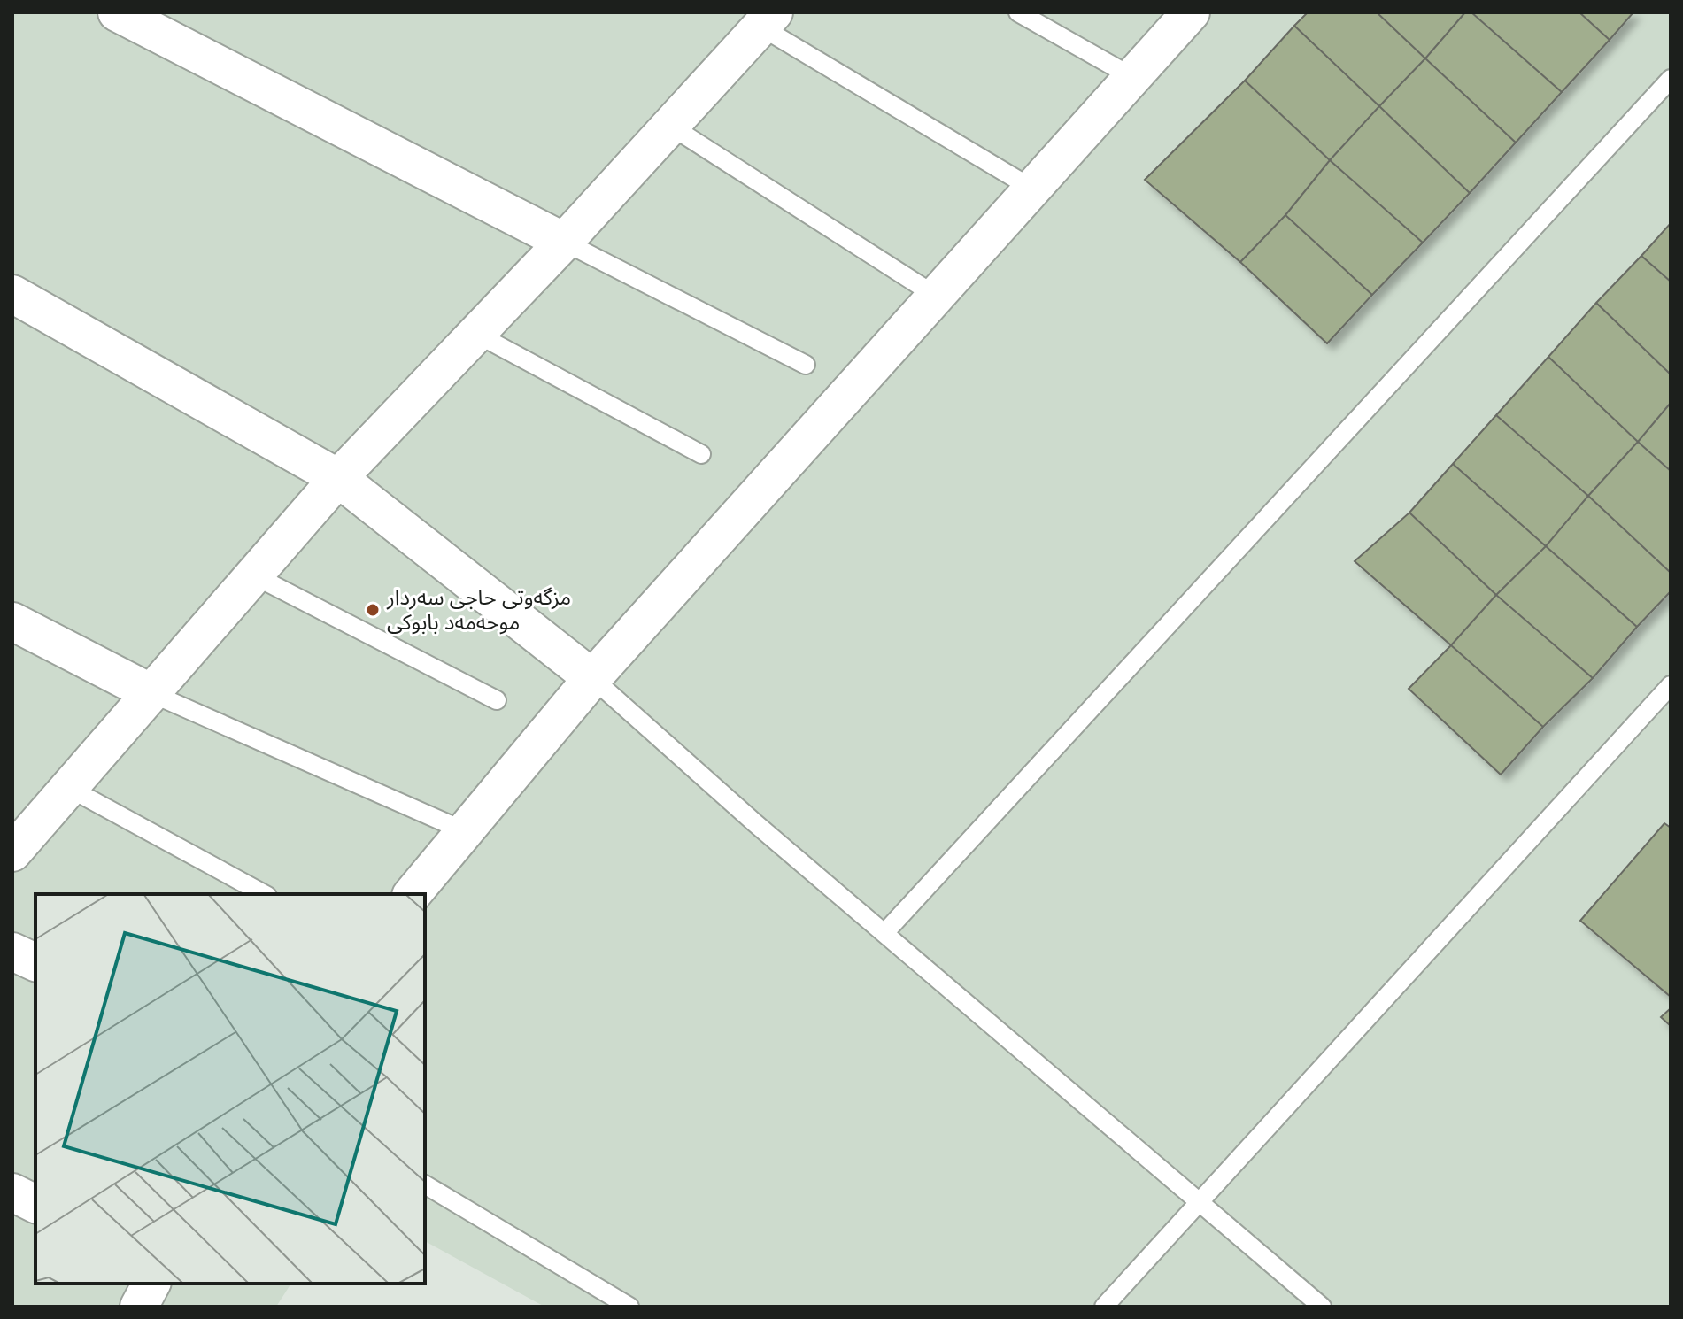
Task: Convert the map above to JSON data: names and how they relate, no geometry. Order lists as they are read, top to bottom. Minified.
{"places":["مزگەوتی حاجی سەردار موحەمەد بابوکی"]}
